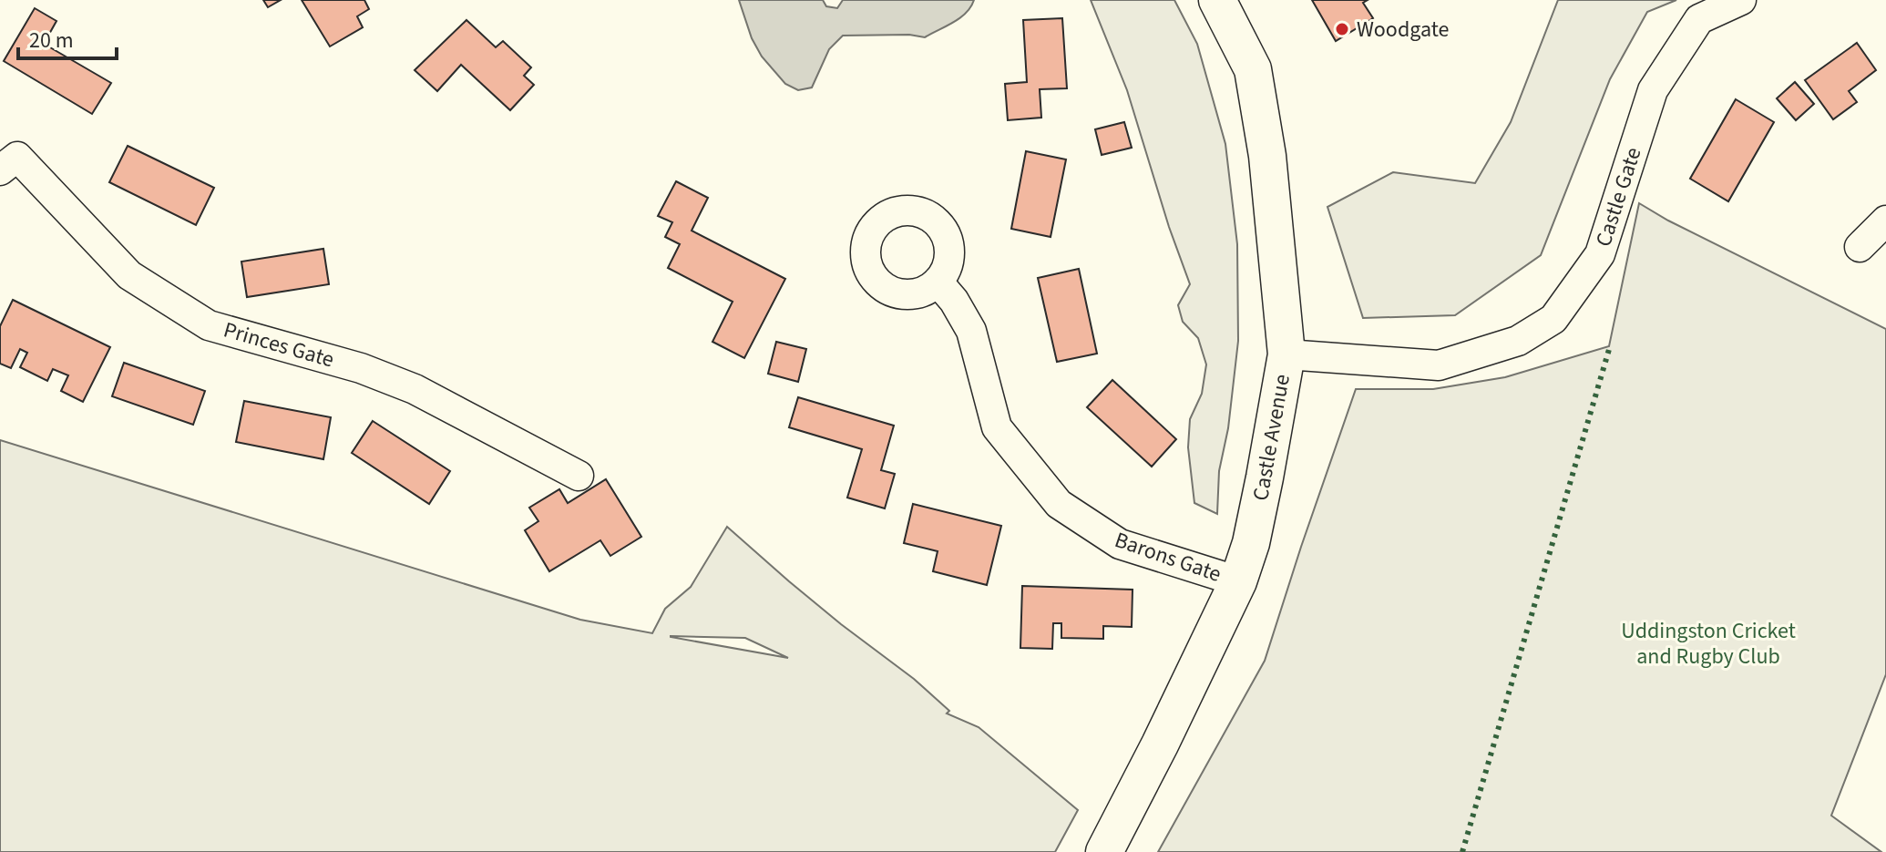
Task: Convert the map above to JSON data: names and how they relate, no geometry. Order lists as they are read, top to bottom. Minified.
{"streets":{"street":["Castle Gate","Princes Gate","Castle Avenue","Barons Gate"]},"crossings":[["Castle Gate","Castle Avenue"],["Castle Avenue","Barons Gate"]],"parks":["Uddingston Cricket and Rugby Club"],"places":["Woodgate"],"scale_bar":"20 m"}
